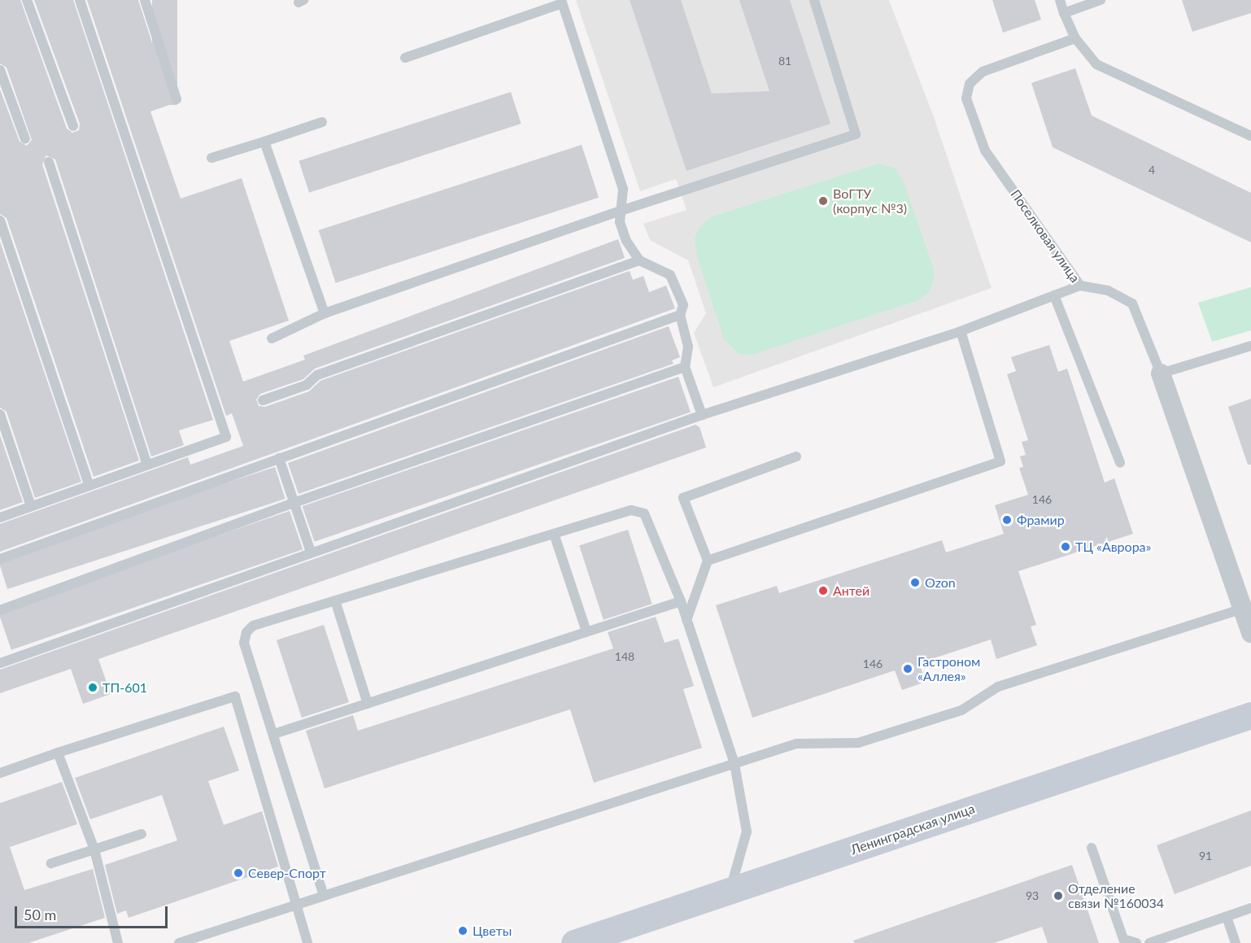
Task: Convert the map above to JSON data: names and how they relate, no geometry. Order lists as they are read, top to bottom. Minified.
{"streets":{"main road":["Ленинградская улица"],"street":["Поселковая улица"]},"places":["ВоГТУ (корпус №3)","Фрамир","ТЦ «Аврора»","Ozon","Антей","Гастроном «Аллея»","ТП-601","Север-Спорт","Отделение связи №160034","Цветы"],"house_numbers":["81","4","146","148","146","91","93"],"scale_bar":"50 m"}
